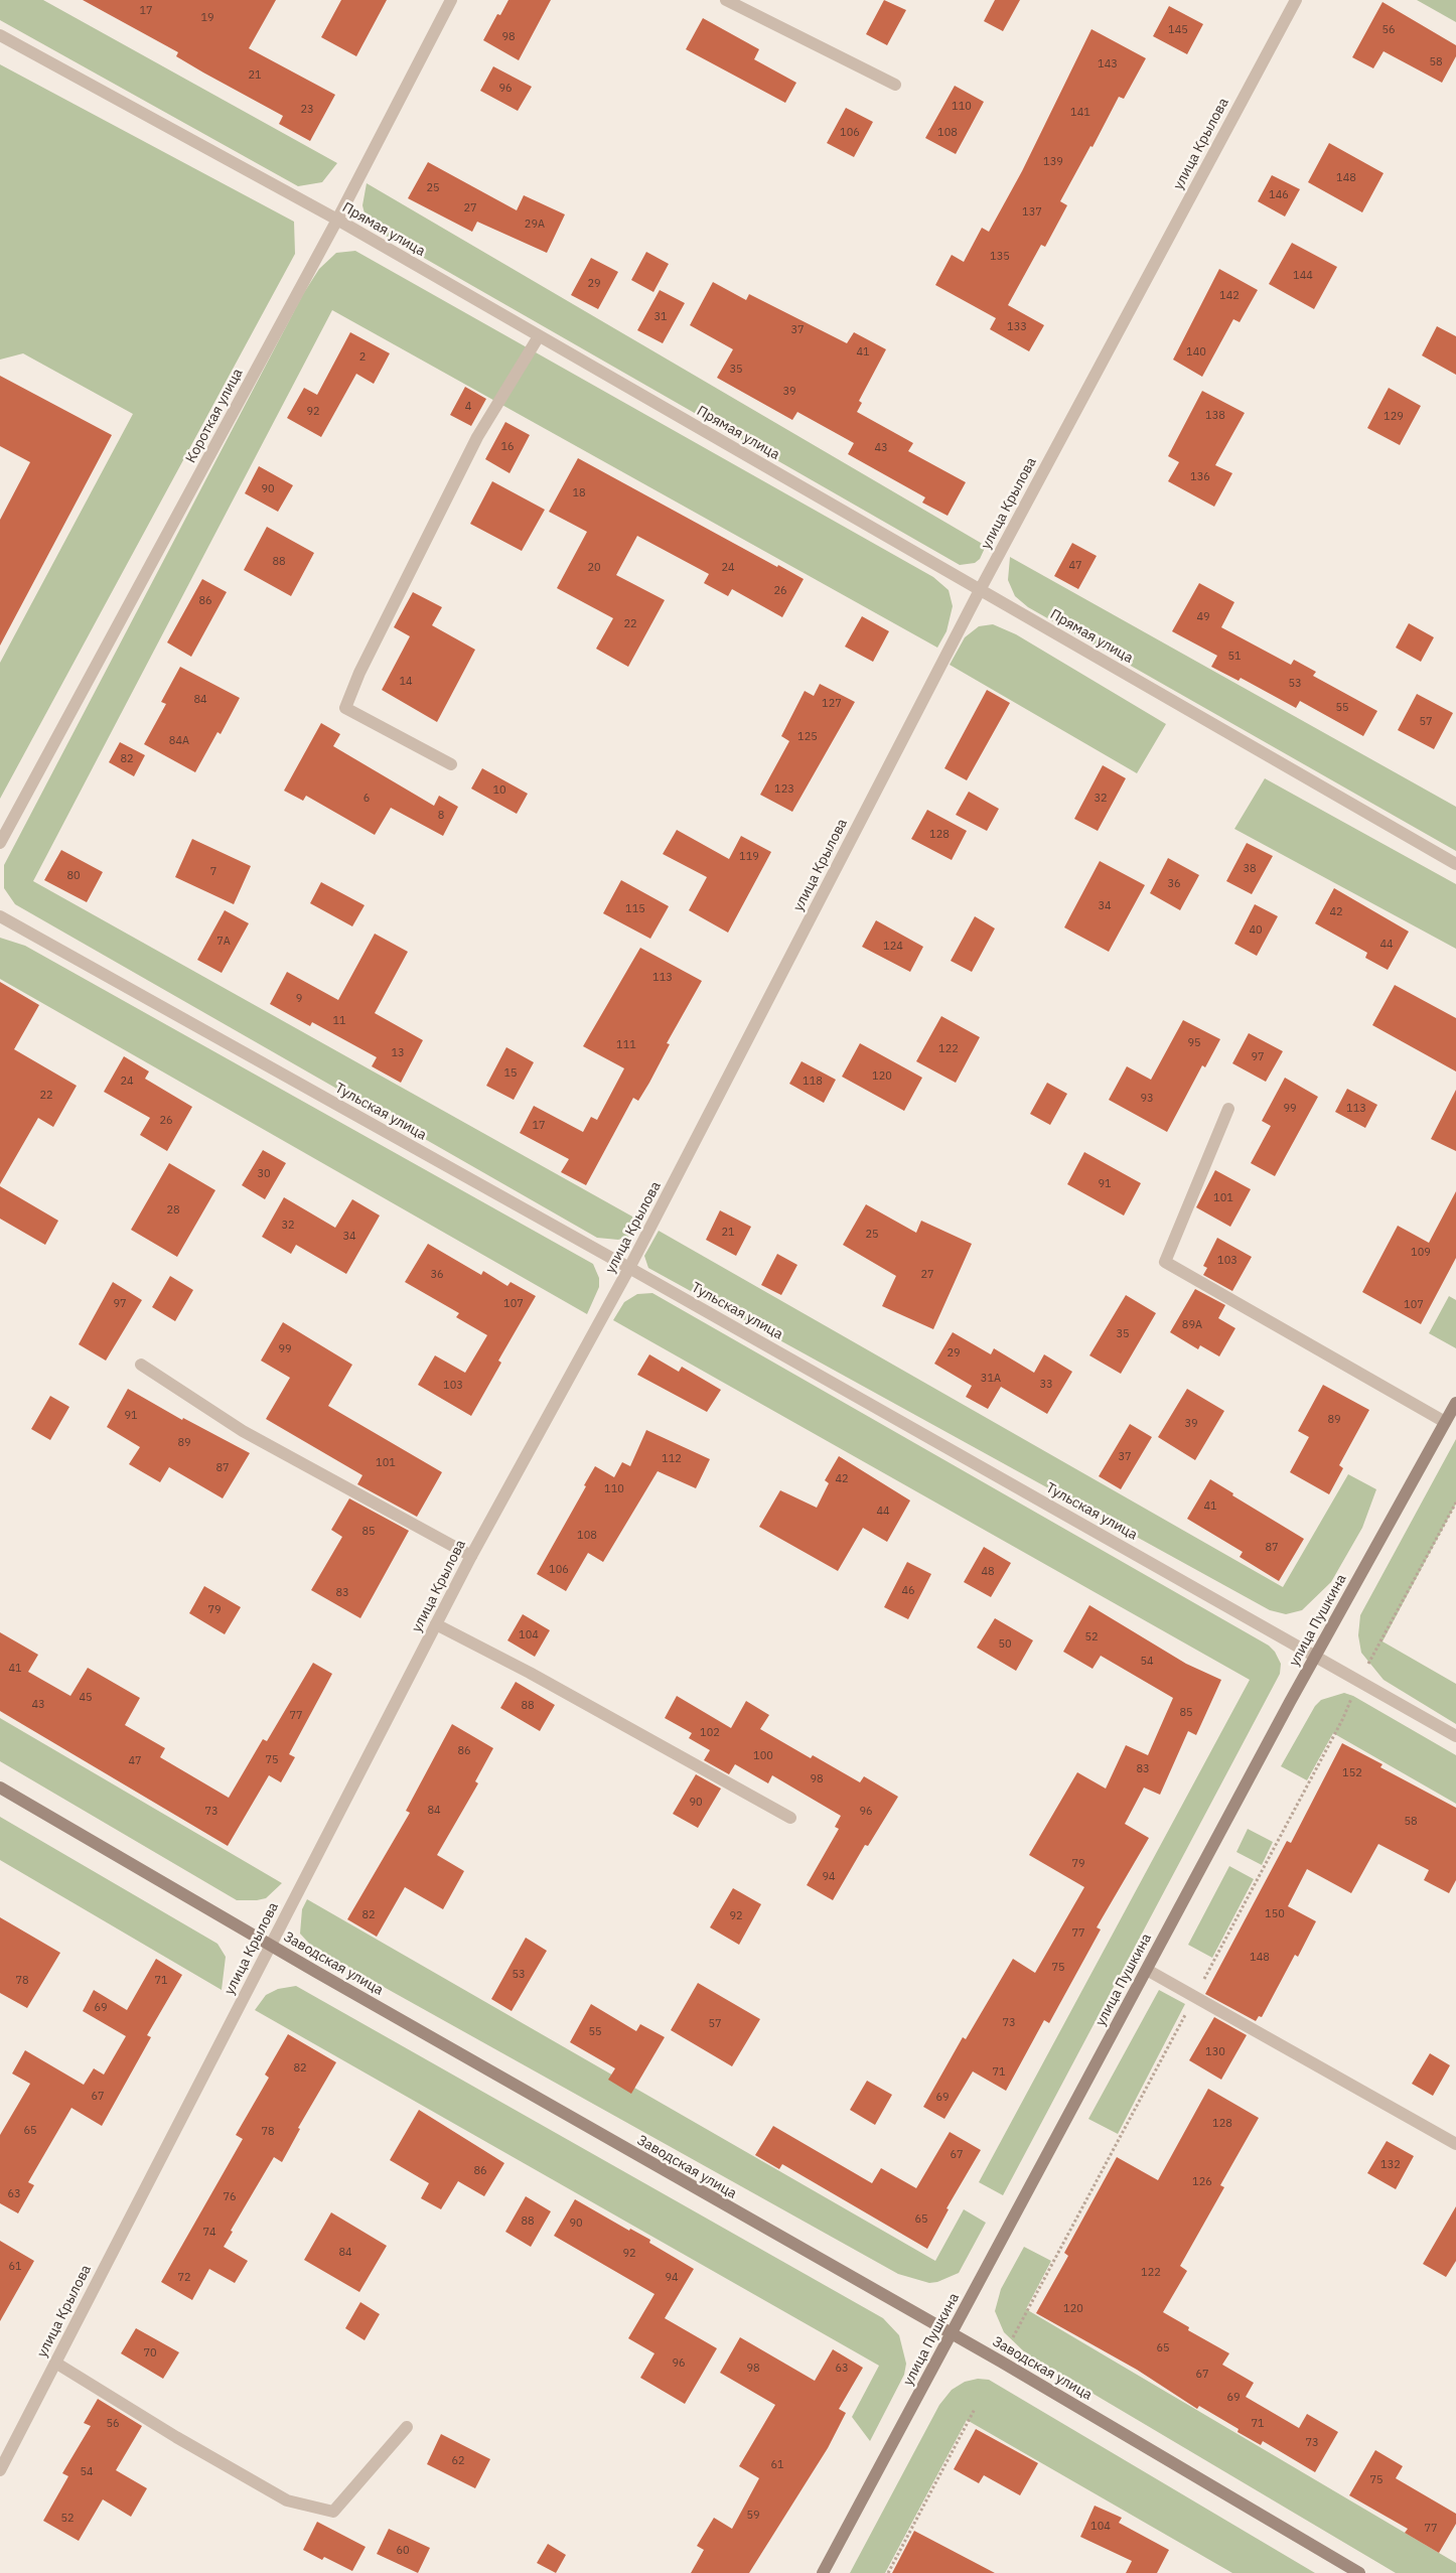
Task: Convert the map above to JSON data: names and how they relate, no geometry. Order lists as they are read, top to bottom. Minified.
{"streets":{"main road":["улица Пушкина","Заводская улица"],"street":["улица Крылова","Прямая улица","Короткая улица","Тульская улица"]},"crossings":[["улица Крылова","Прямая улица"],["улица Крылова","Тульская улица"],["улица Крылова","Заводская улица"],["Прямая улица","Короткая улица"],["Тульская улица","улица Пушкина"],["улица Пушкина","Заводская улица"]],"house_numbers":["17","19","145","56","98","58","143","21","96","110","23","141","106","108","139","148","25","146","27","137","29А","135","144","29","142","31","133","37","41","140","2","35","39","4","92","138","129","16","43","136","90","18","88","47","20","24","26","86","49","22","51","14","53","84","127","55","57","125","84А","82","123","10","6","32","8","128","119","38","7","80","36","34","115","42","40","7А","44","124","113","9","11","95","111","122","13","97","15","120","24","118","22","93","99","113","26","17","30","91","101","28","32","21","25","34","109","103","36","27","97","107","107","89А","35","99","29","31А","33","103","91","89","39","89","37","112","101","87","42","110","41","44","85","108","87","106","48","46","83","79","104","52","50","54","41","45","43","88","85","77","102","86","100","75","47","83","152","98","90","84","73","96","58","79","94","150","82","92","77","148","75","53","78","71","69","73","57","55","130","82","71","67","69","128","65","78","67","132","86","126","63","76","65","88","90","74","84","92","61","122","72","94","120","65","70","96","98","63","67","69","56","71","73","62","61","54","75","59","52","104","77","60"]}
